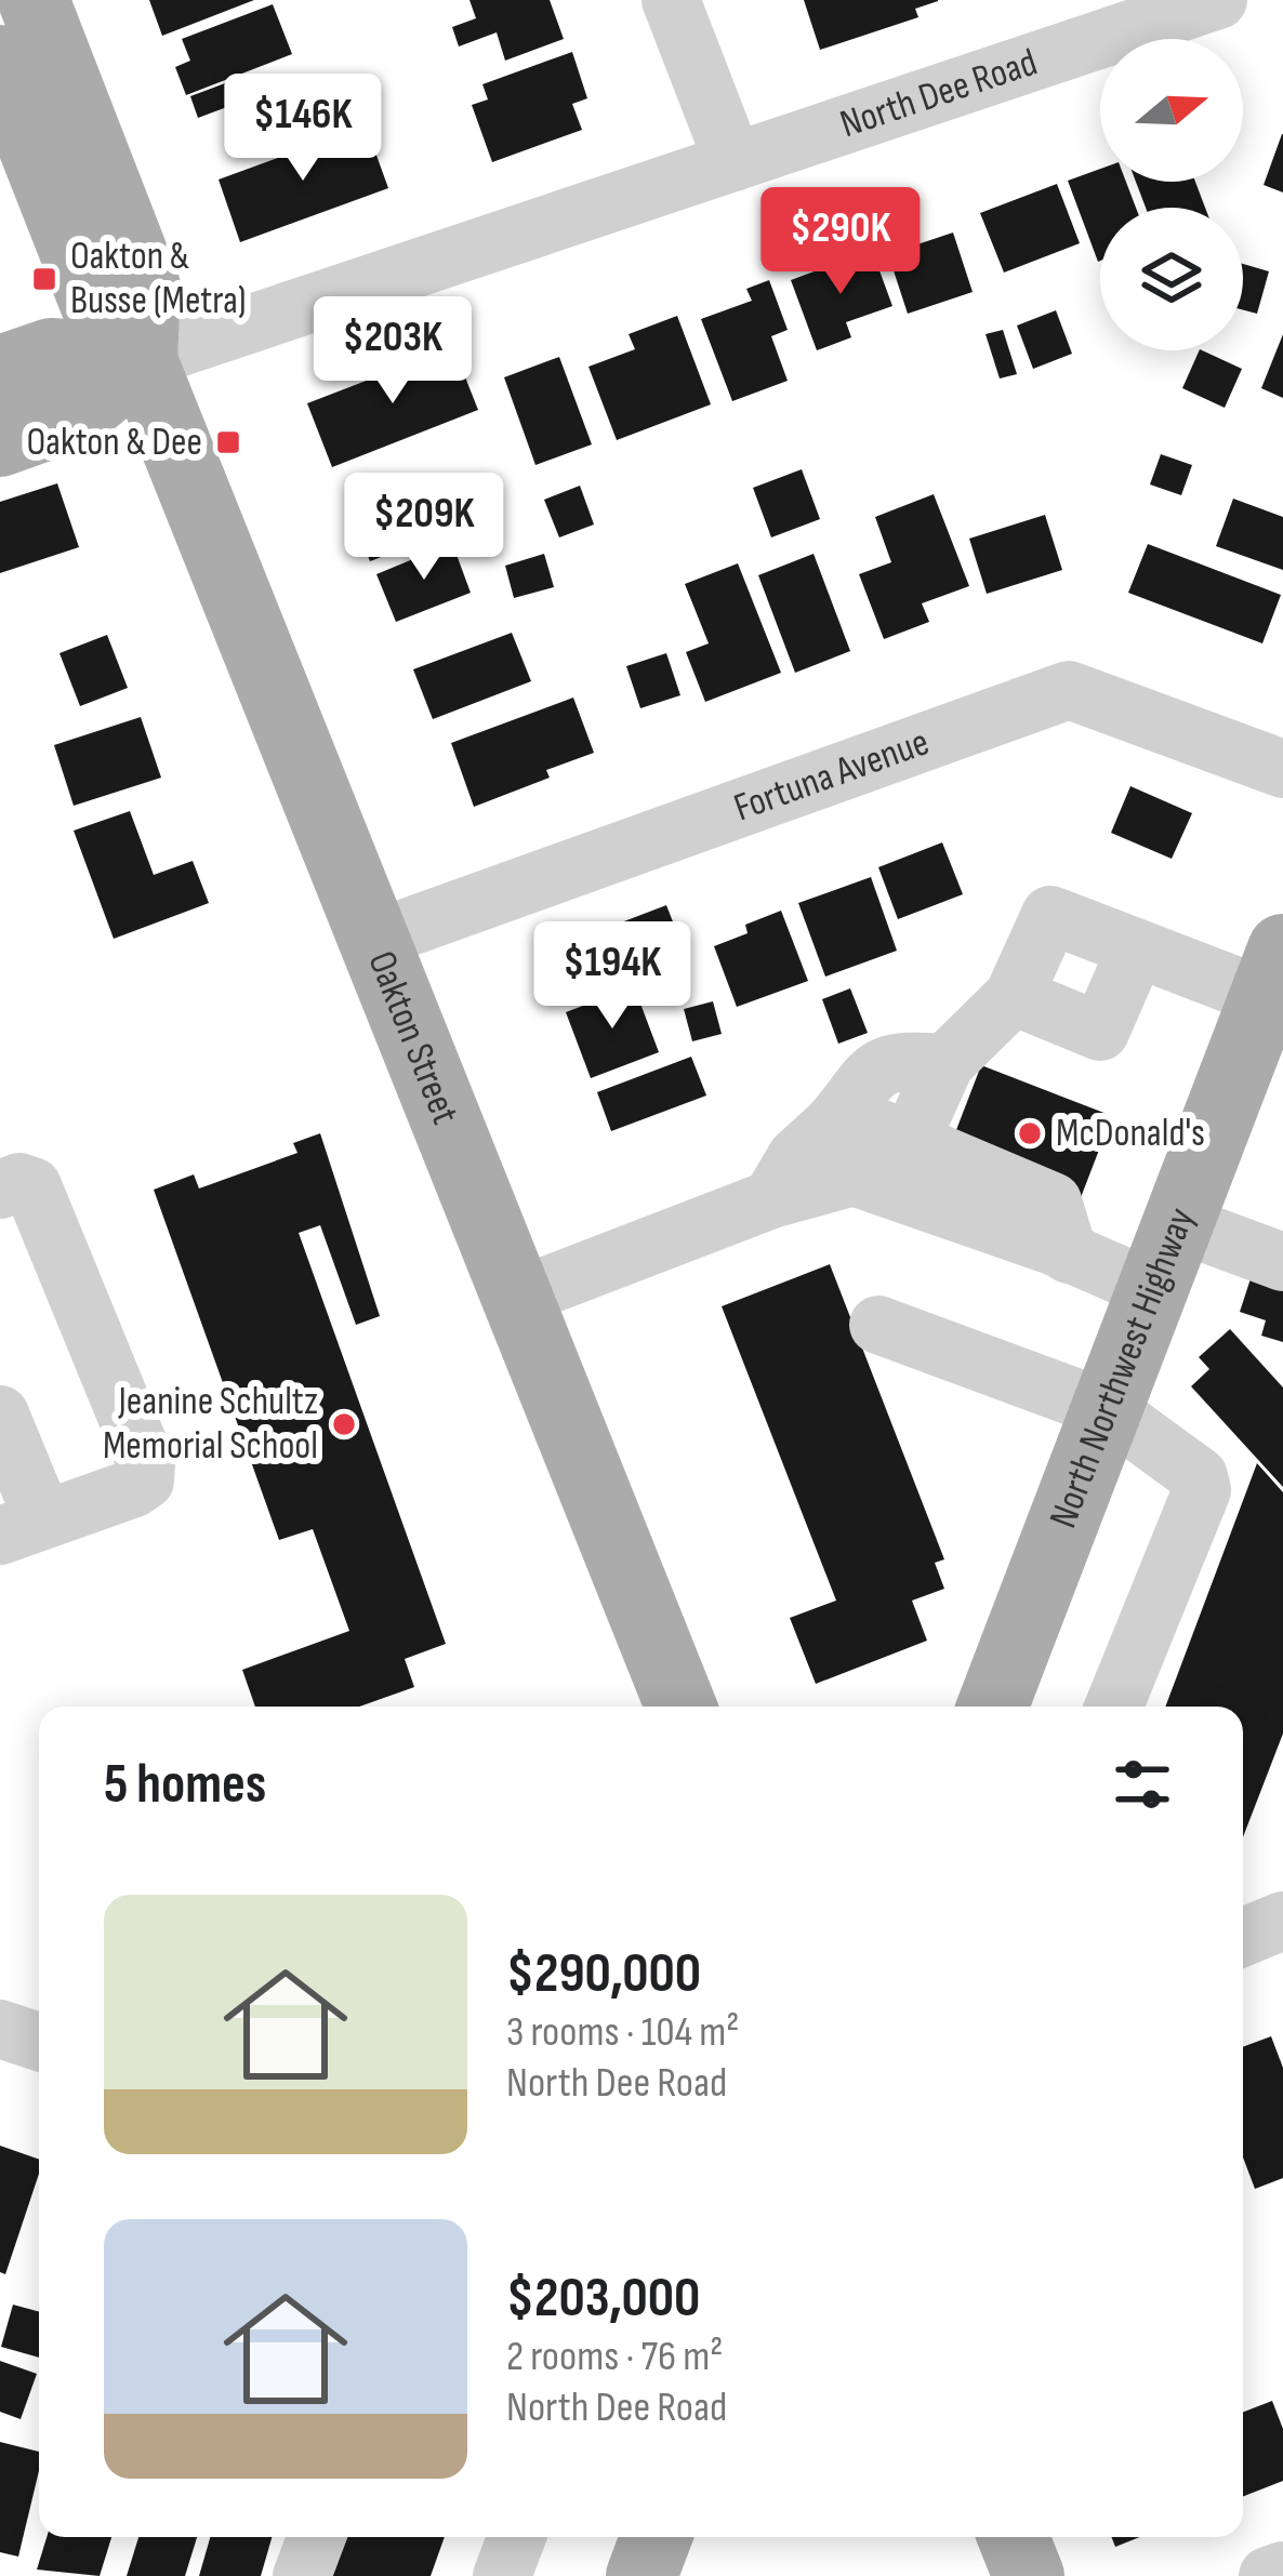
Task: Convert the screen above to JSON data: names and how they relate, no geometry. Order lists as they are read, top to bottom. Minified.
{"streets":{"main road":["North Dee Road","Oakton Street","North Northwest Highway"],"street":["Fortuna Avenue"]},"crossings":[["North Dee Road","Oakton Street"],["Fortuna Avenue","Oakton Street"]],"places":{"transit":["Oakton & Busse (Metra)","Oakton & Dee"],"other":["McDonald's","Jeanine Schultz Memorial School"]},"north":"right","page":{"price":["$146K","$290K","$203K","$209K","$194K"],"heading":"5 homes","list":[{"name":"$290,000","note":"3 rooms · 104 m² · North Dee Road"},{"name":"$203,000","note":"2 rooms · 76 m² · North Dee Road"}]}}
